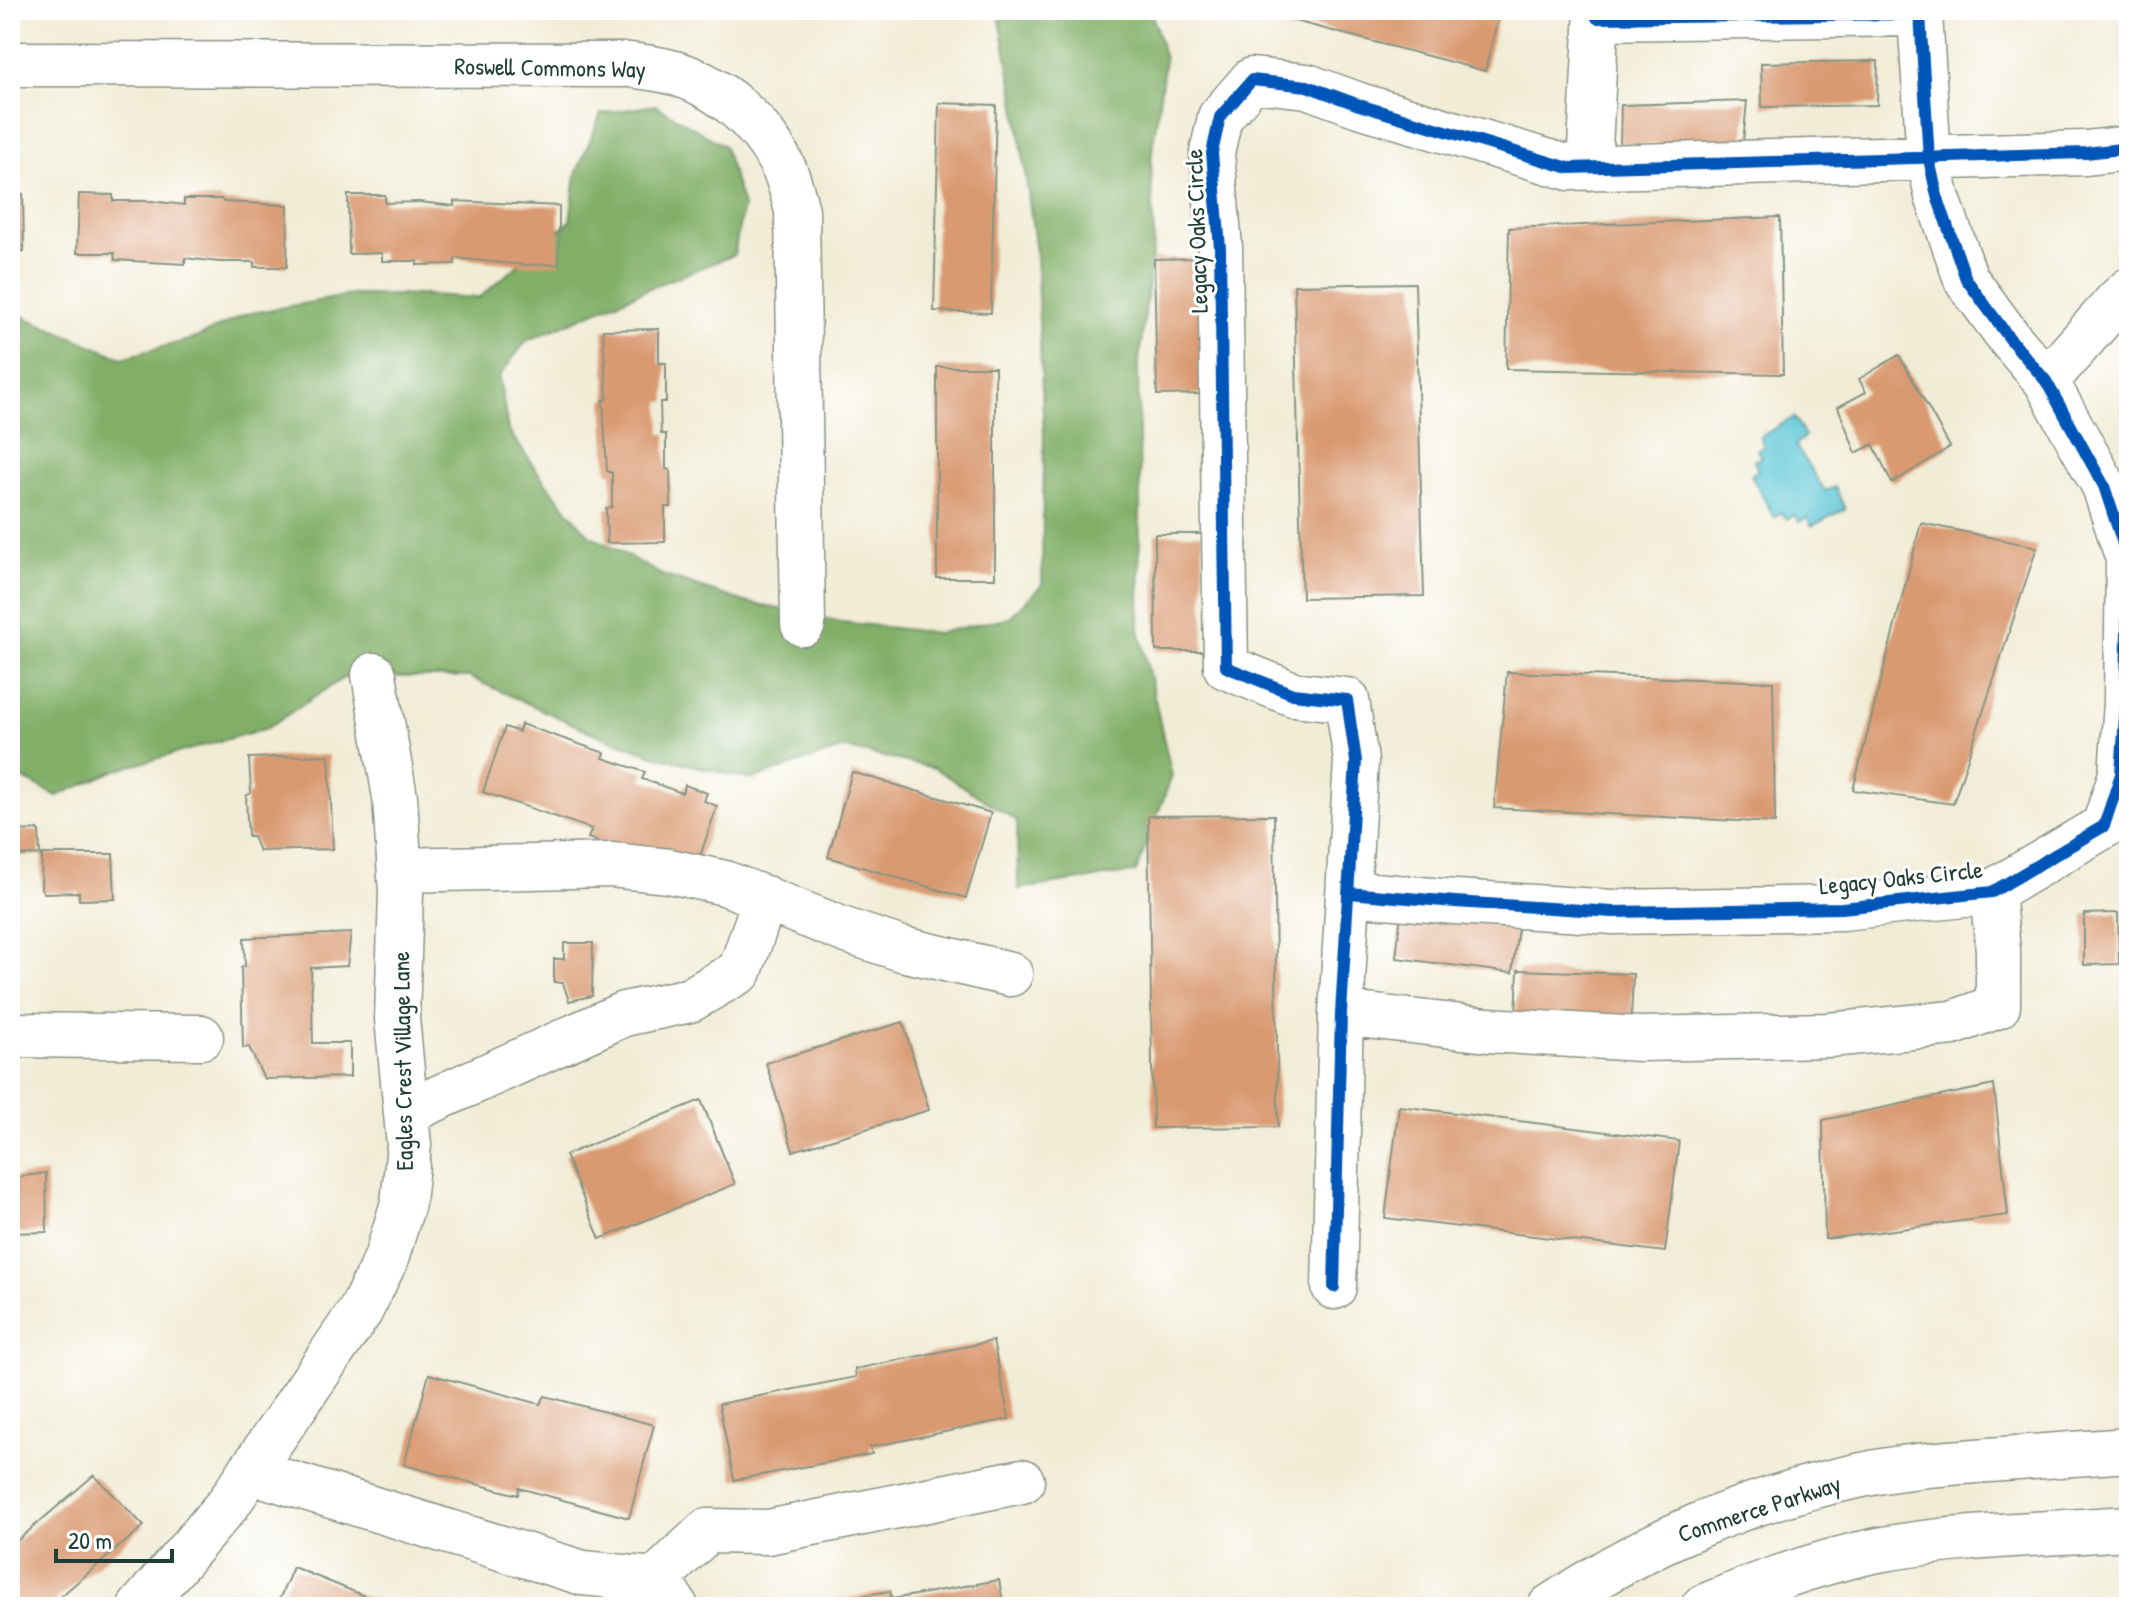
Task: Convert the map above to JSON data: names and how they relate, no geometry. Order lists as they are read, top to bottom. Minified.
{"streets":{"street":["Roswell Commons Way","Legacy Oaks Circle","Eagles Crest Village Lane","Commerce Parkway"]},"scale_bar":"20 m"}
